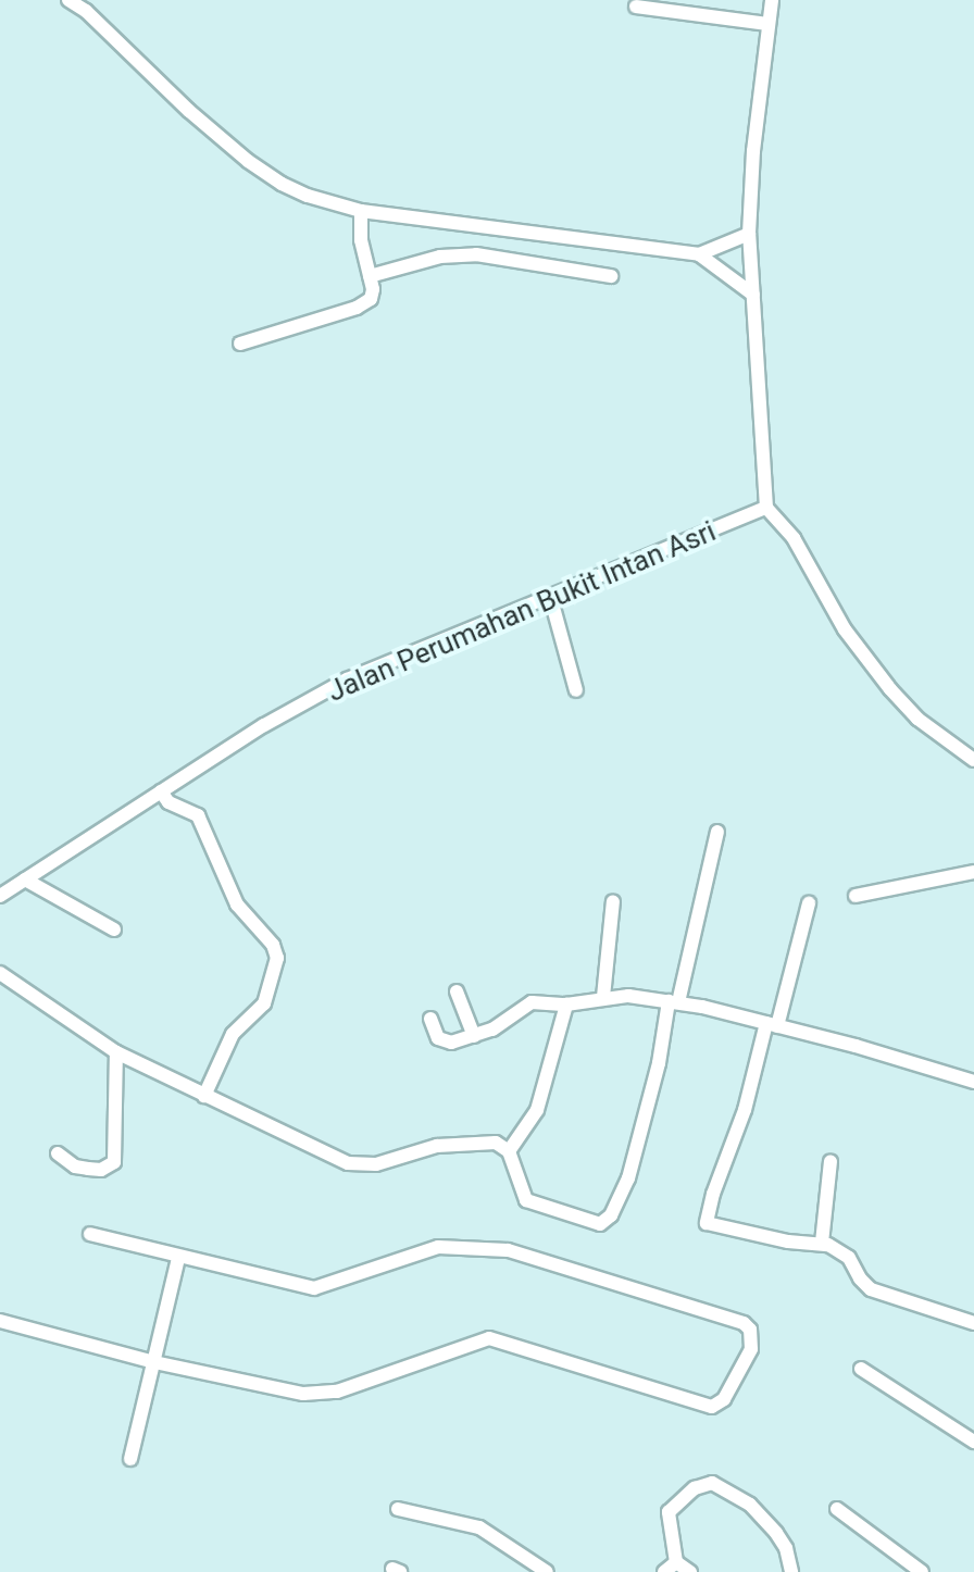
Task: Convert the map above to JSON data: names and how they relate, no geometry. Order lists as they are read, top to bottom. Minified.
{"streets":{"street":["Jalan Perumahan Bukit Intan Asri"]}}
